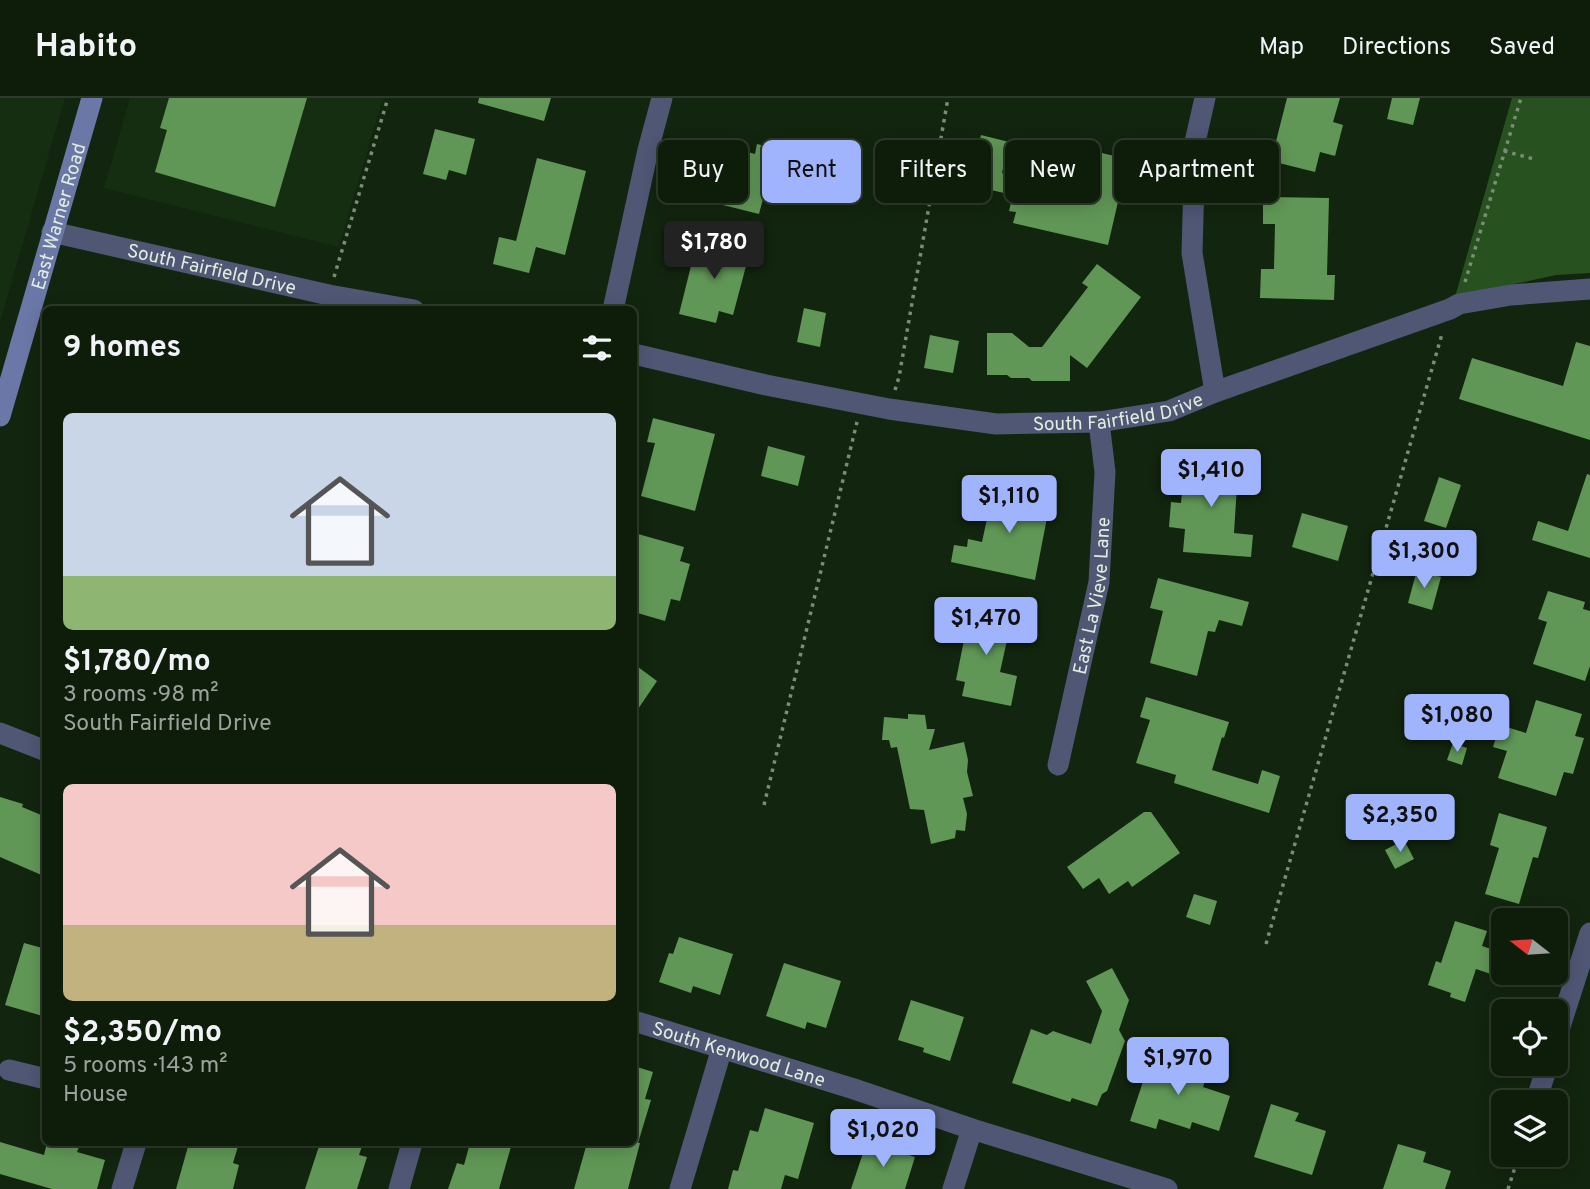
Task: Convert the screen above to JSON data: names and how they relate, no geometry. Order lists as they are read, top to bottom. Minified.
{"streets":{"main road":["East Warner Road"],"street":["South Fairfield Drive","East La Vieve Lane","South Kenwood Lane"]},"crossings":[["East Warner Road","South Fairfield Drive"],["South Fairfield Drive","East La Vieve Lane"]],"north":"left","page":{"header":"Habito","nav":["Map","Directions","Saved"],"chip":["Buy","Rent","Filters","New","Apartment"],"price":["$1,780","$1,410","$1,110","$1,300","$1,470","$1,080","$2,350","$1,970","$1,020"],"heading":"9 homes","list":[{"name":"$1,780/mo","note":"3 rooms · 98 m² · South Fairfield Drive"},{"name":"$2,350/mo","note":"5 rooms · 143 m² · House"}]}}
